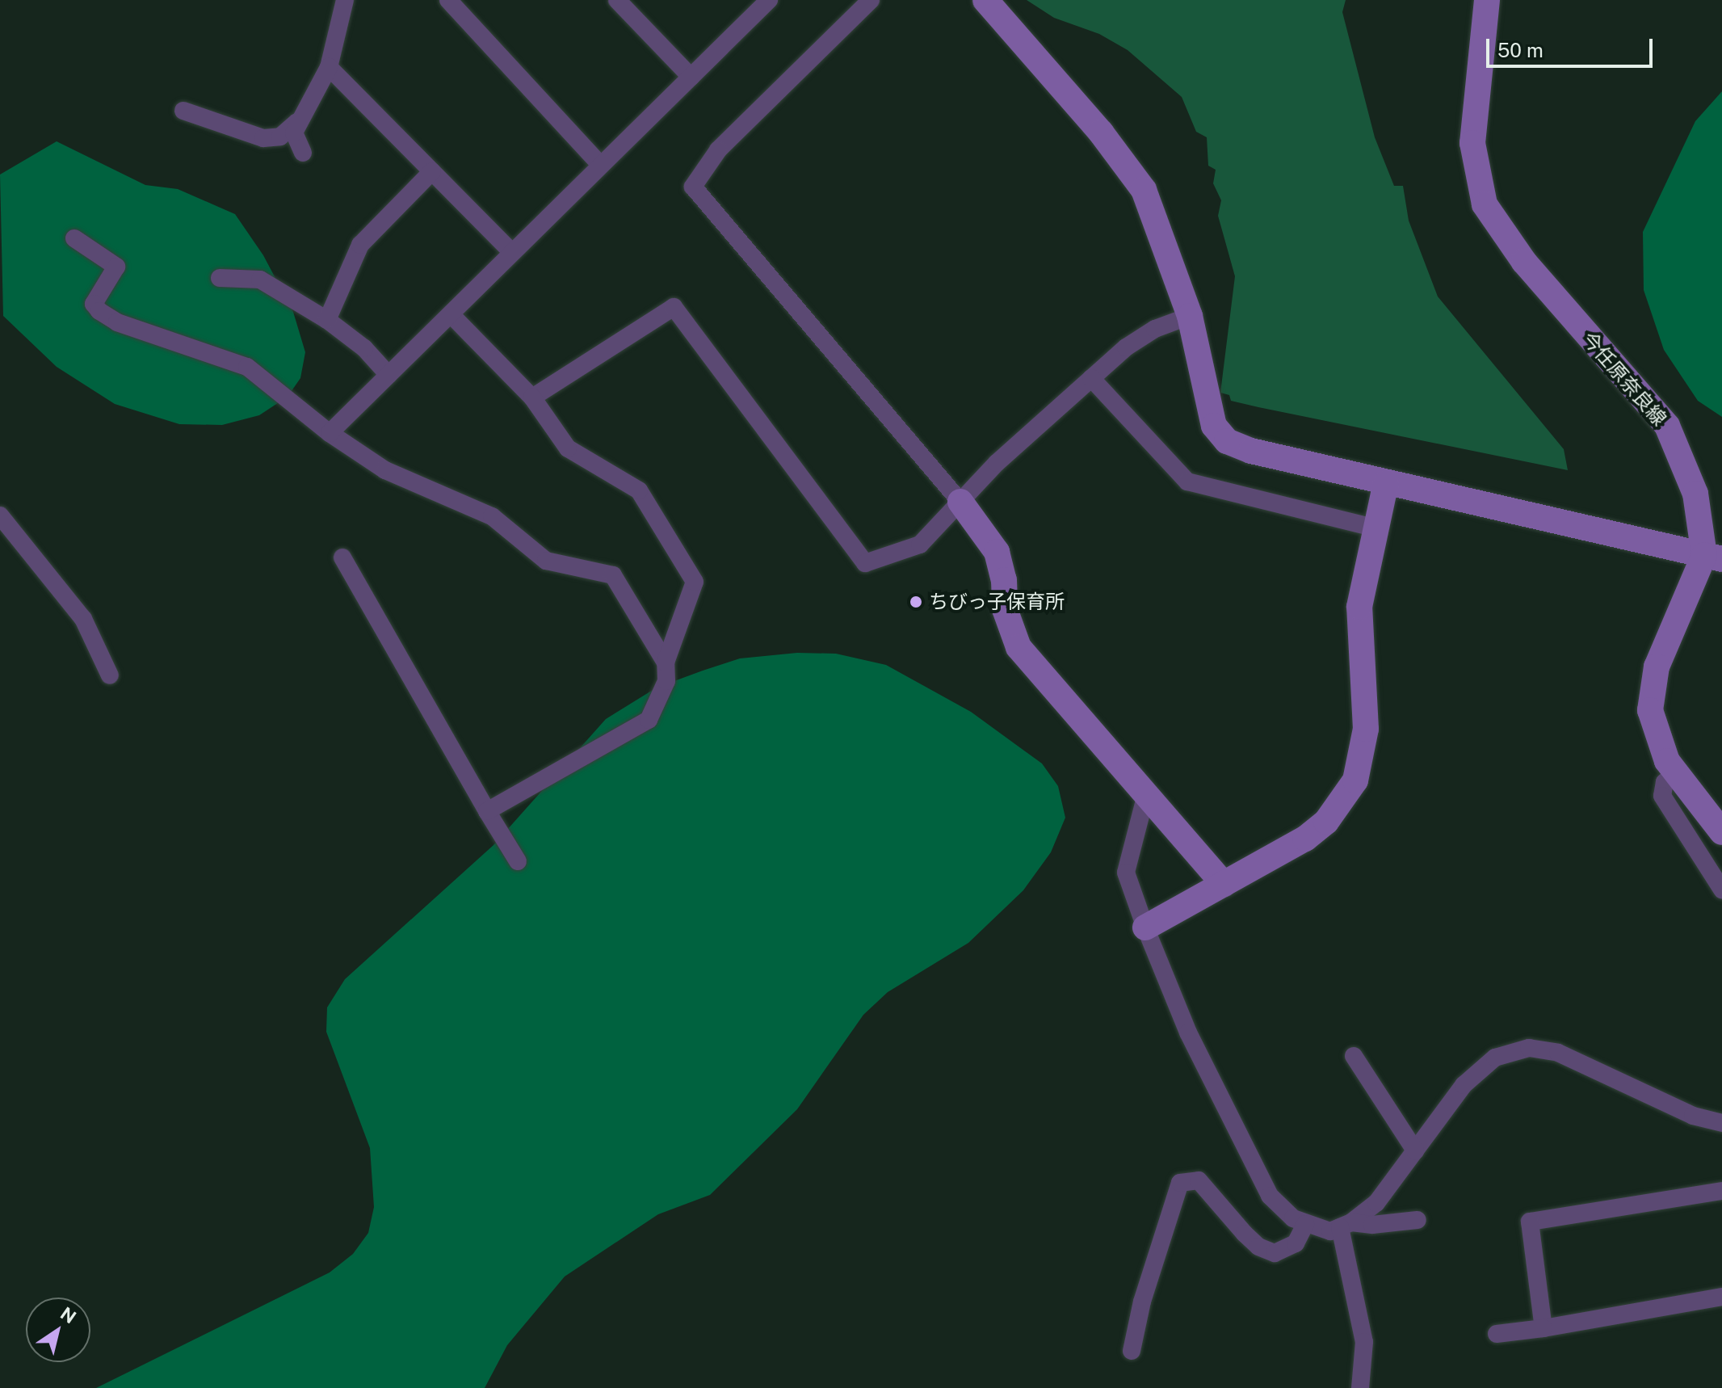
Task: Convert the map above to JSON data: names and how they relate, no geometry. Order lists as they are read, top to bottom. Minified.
{"streets":{"street":["今任原奈良線"]},"places":["ちびっ子保育所"],"scale_bar":"50 m","north":"top right"}
